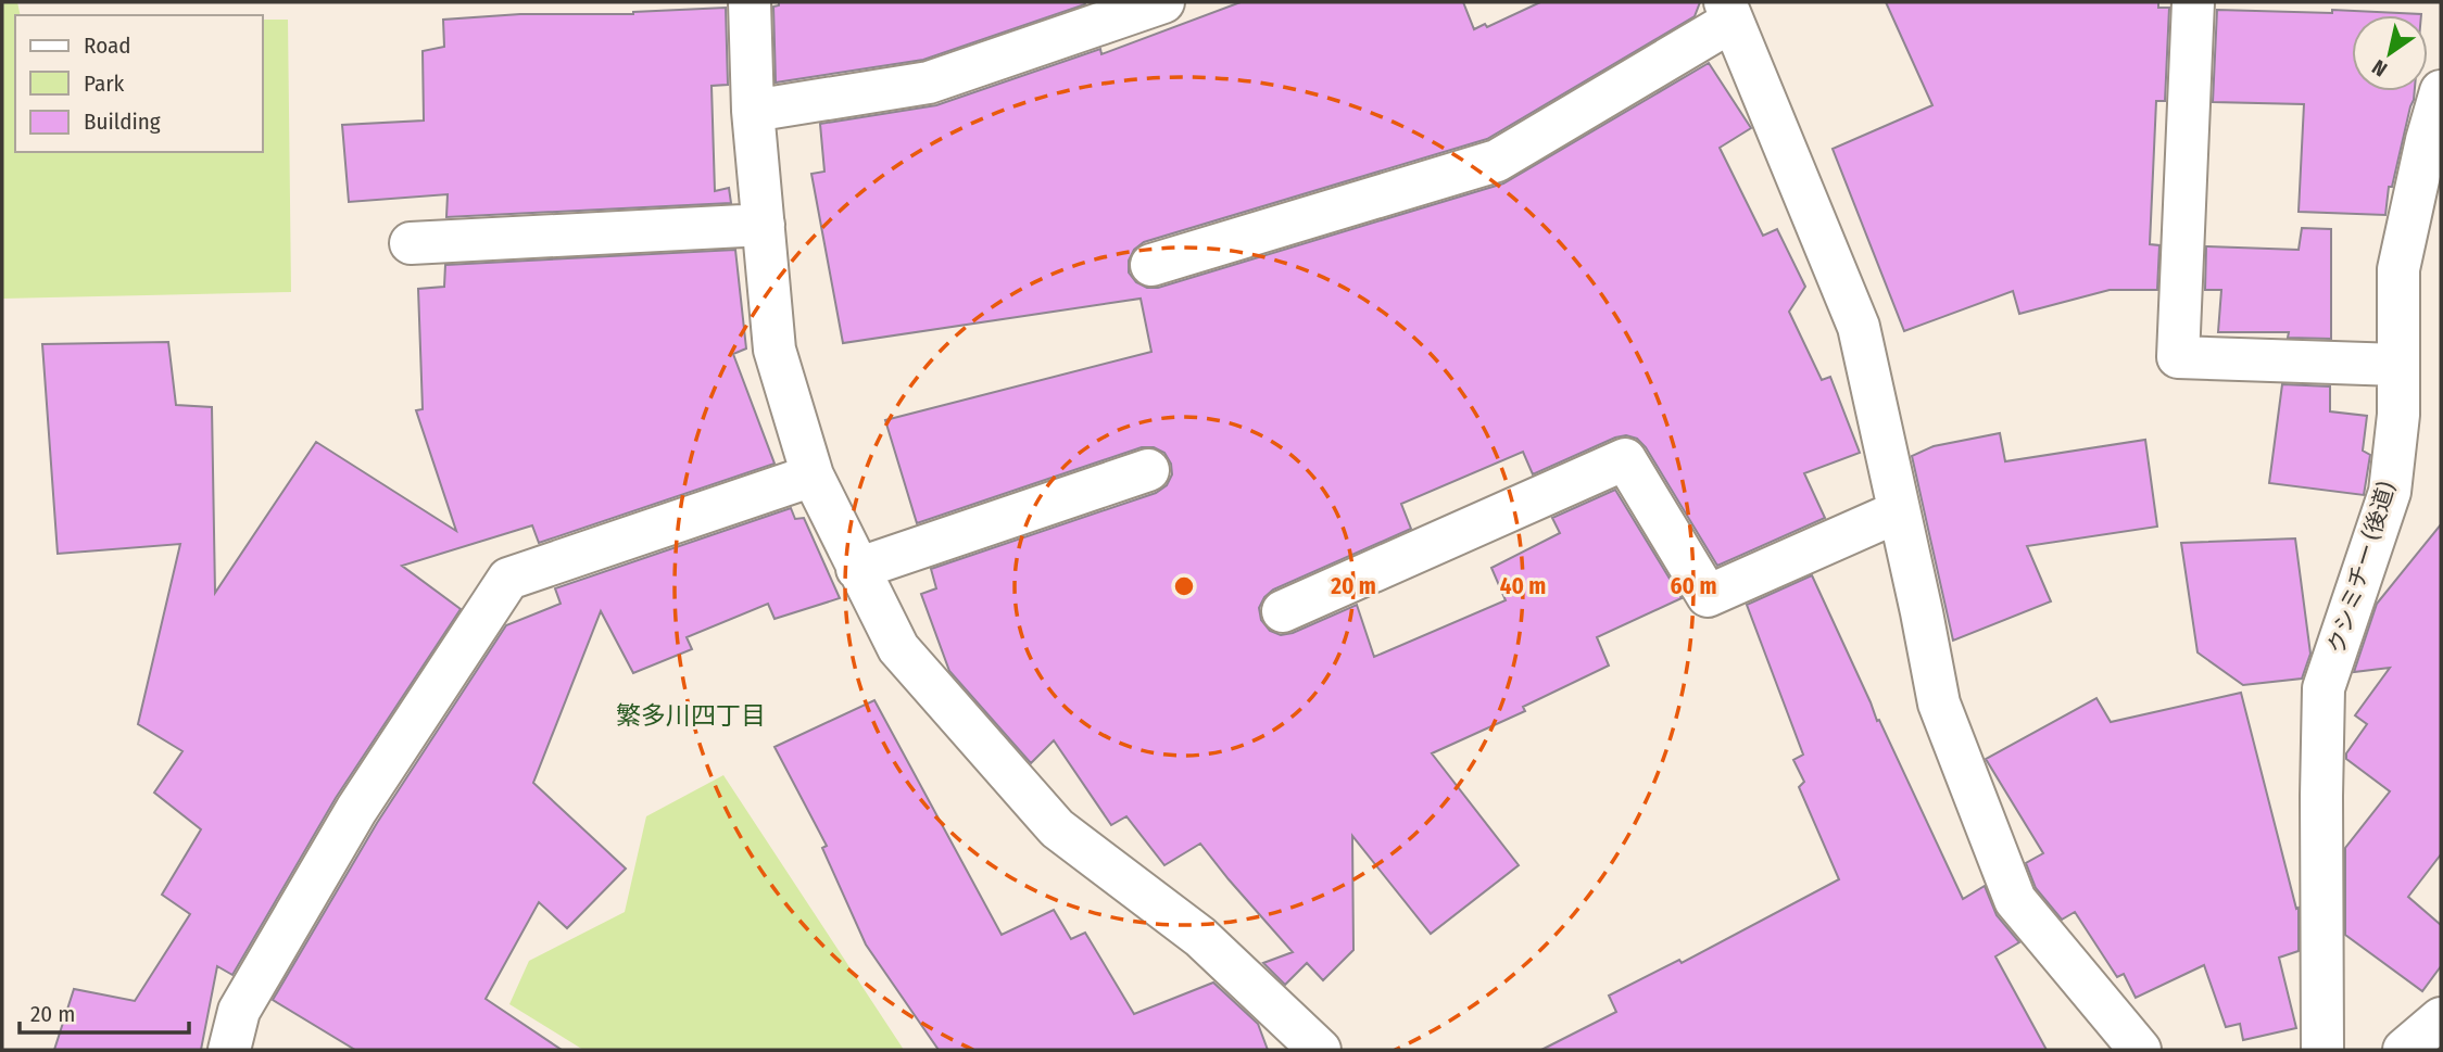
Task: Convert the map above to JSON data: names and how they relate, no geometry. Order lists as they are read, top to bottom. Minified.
{"streets":{"street":["クシミチー (後道)"]},"districts":["繁多川四丁目"],"legend":["Road","Park","Building"],"scale_bar":"20 m","north":"bottom left","rings":["20 m","40 m","60 m"]}
